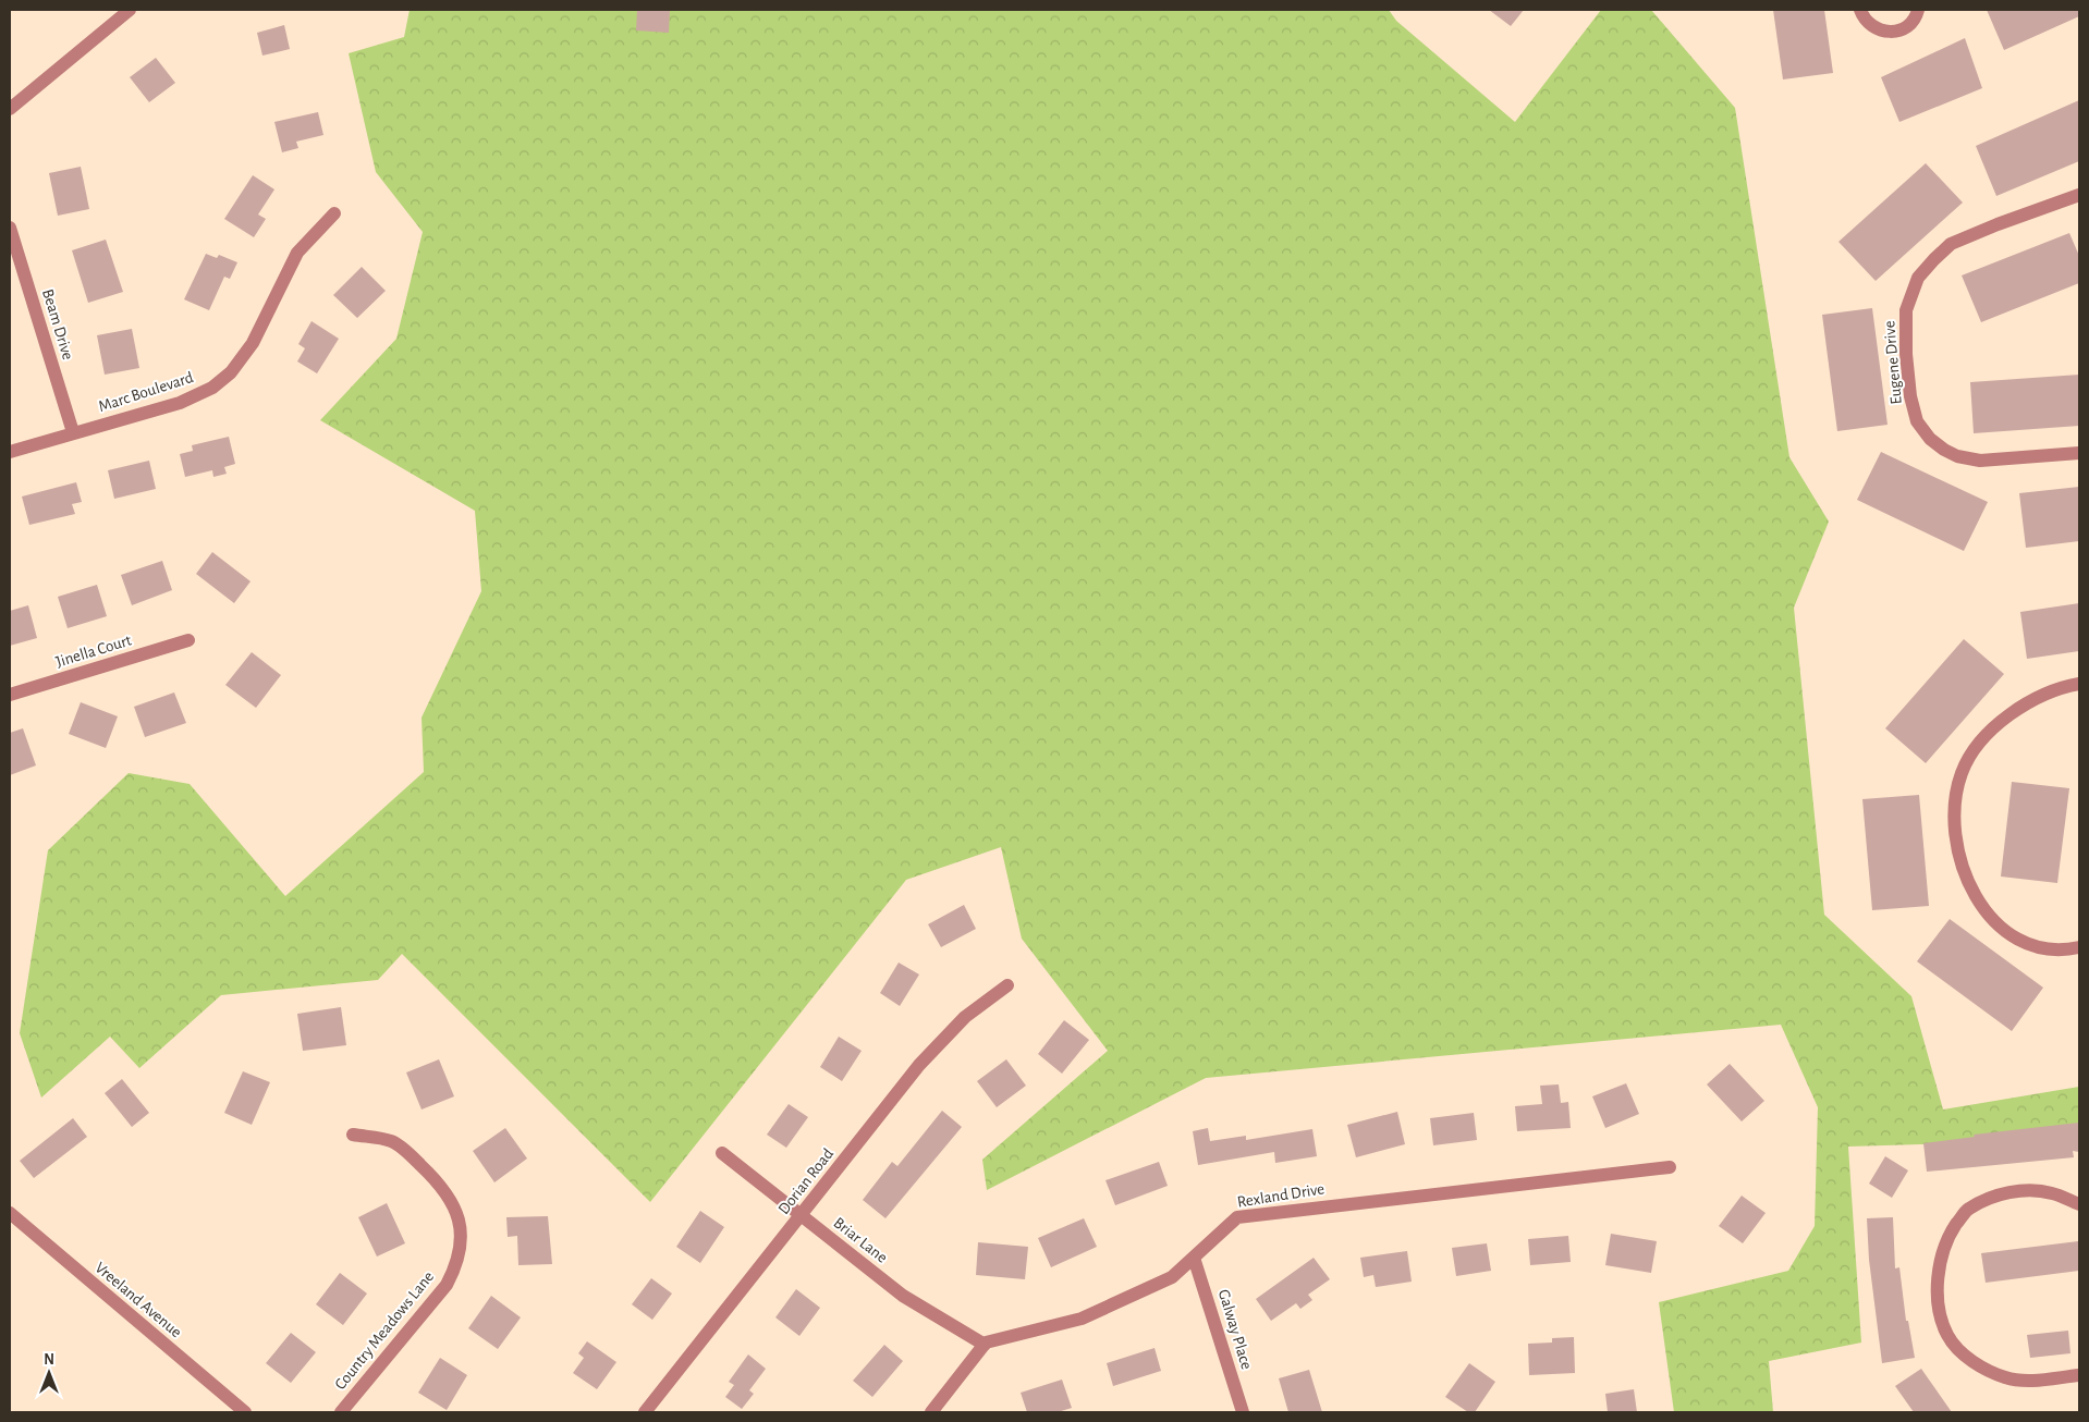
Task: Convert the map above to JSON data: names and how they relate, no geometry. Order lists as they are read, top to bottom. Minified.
{"streets":{"street":["Beam Drive","Eugene Drive","Marc Boulevard","Jinella Court","Dorian Road","Rexland Drive","Briar Lane","Vreeland Avenue","Galway Place","Country Meadows Lane"]},"crossings":[["Beam Drive","Marc Boulevard"],["Dorian Road","Briar Lane"],["Rexland Drive","Briar Lane"],["Rexland Drive","Galway Place"]],"north":"top"}
